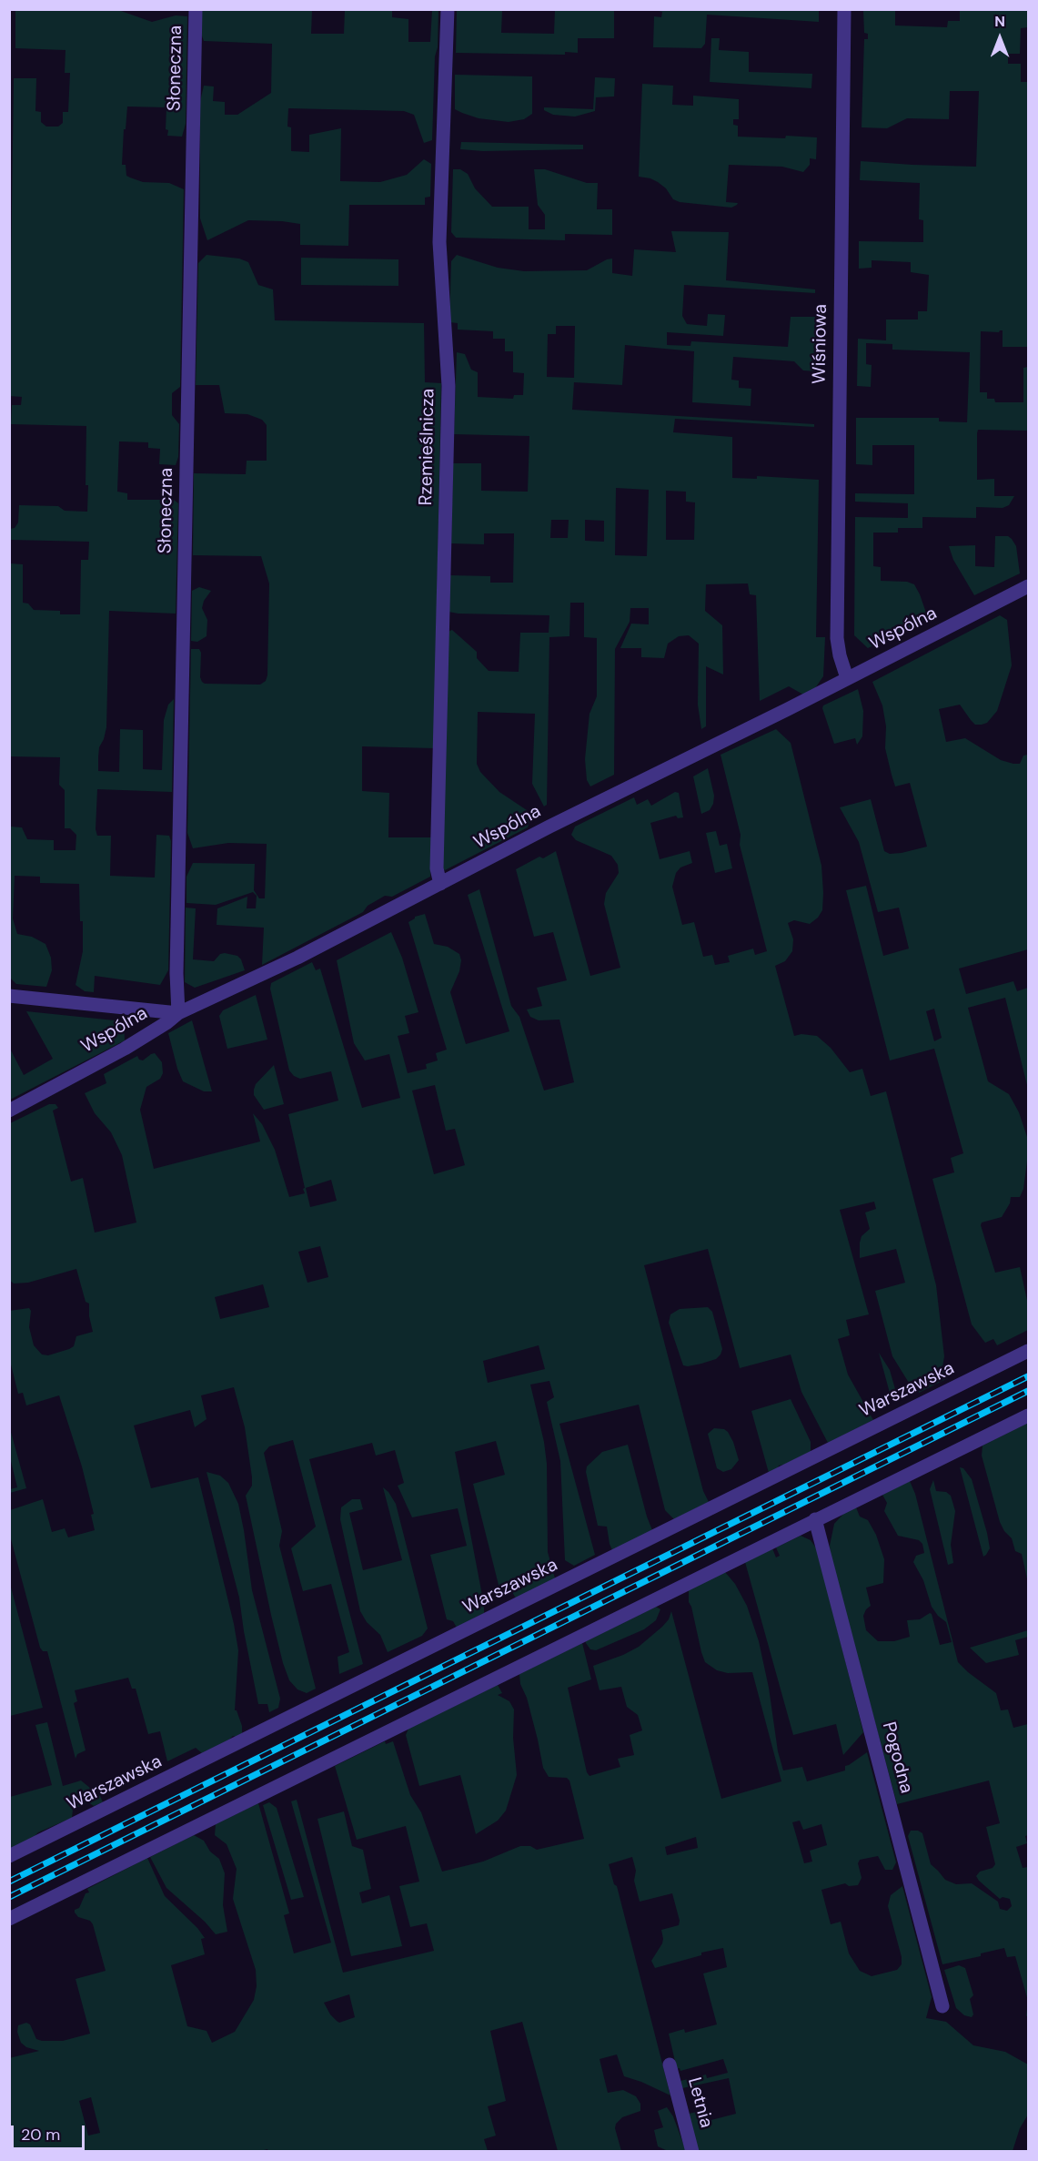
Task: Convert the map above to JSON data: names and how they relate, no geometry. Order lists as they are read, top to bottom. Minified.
{"streets":{"street":["Słoneczna","Wiśniowa","Rzemieślnicza","Wspólna","Warszawska","Pogodna","Letnia"]},"crossings":[["Słoneczna","Wspólna"],["Wiśniowa","Wspólna"],["Rzemieślnicza","Wspólna"]],"scale_bar":"20 m","north":"top"}
